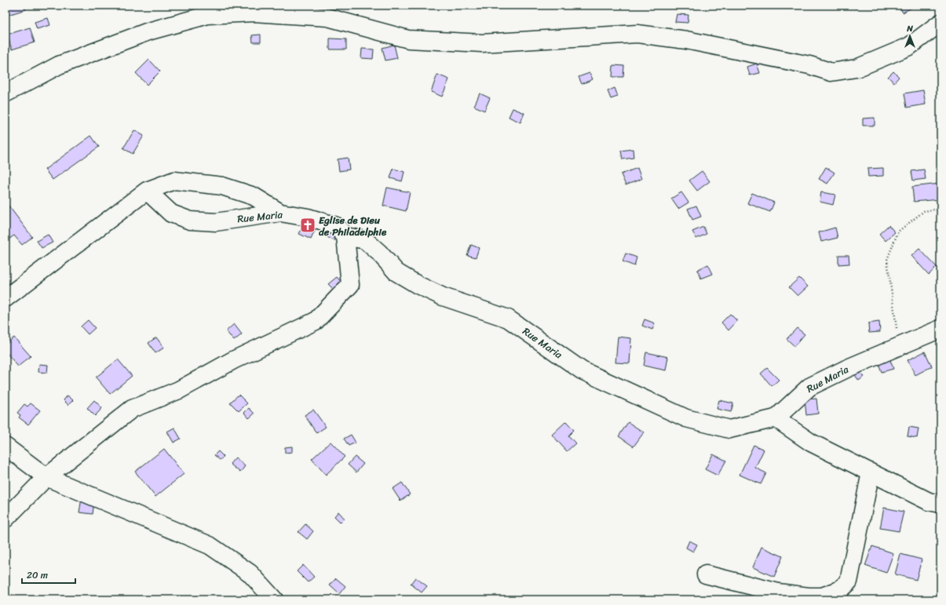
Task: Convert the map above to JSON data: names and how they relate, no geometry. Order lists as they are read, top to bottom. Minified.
{"streets":{"street":["Rue Maria"]},"places":{"church":["Eglise de Dieu de Philadelphie"]},"scale_bar":"20 m","north":"top"}
